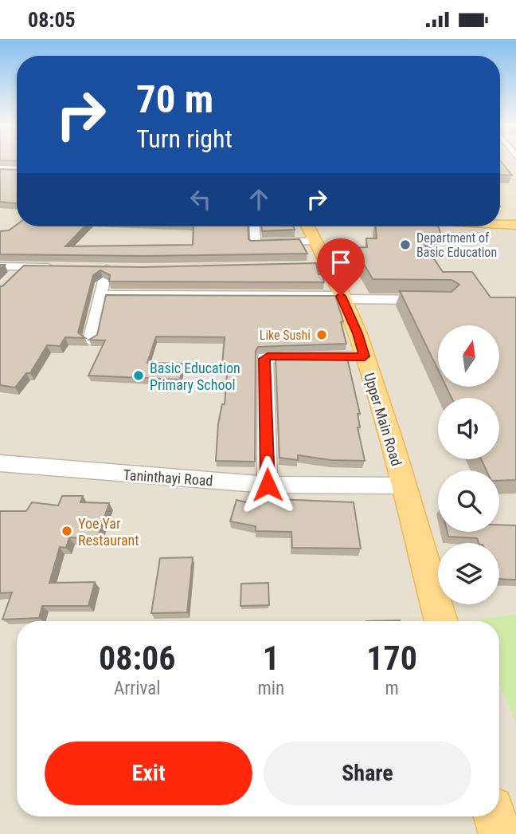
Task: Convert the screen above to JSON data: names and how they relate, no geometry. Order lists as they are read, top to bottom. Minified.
{"streets":{"main road":["Upper Main Road"],"street":["Taninthayi Road"]},"crossings":[["Upper Main Road","Taninthayi Road"]],"places":["Department of Basic Education","Like Sushi","Basic Education Primary School","Yoe Yar Restaurant"],"north":"top","page":{"status":"08:05","turn":["70 m","Turn right"],"eta":["08:06","Arrival","1","min","170","m"],"buttons":["Exit","Share"]}}
